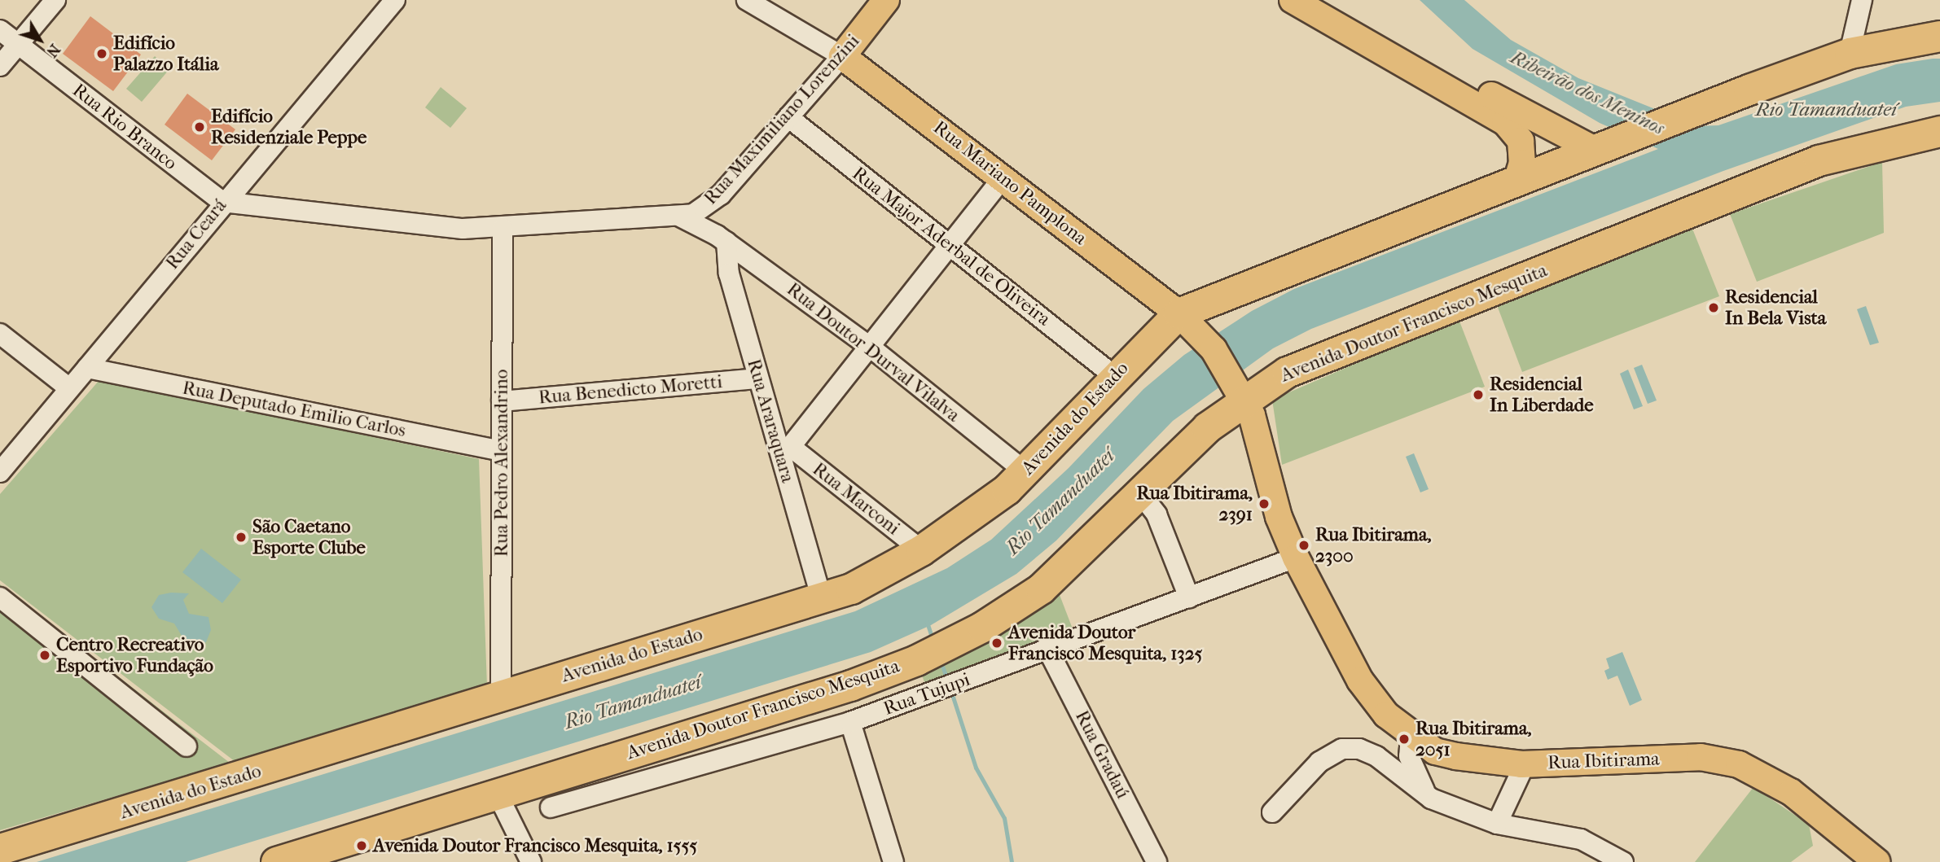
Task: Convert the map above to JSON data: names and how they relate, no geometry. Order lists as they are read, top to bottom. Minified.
{"streets":{"highway":["Avenida Doutor Francisco Mesquita","Avenida do Estado"],"main road":["Rua Maximiliano Lorenzini","Rua Mariano Pamplona","Rua Ibitirama"],"street":["Rua Rio Branco","Rua Ceará","Rua Major Aderbal de Oliveira","Rua Doutor Durval Vilalva","Rua Benedicto Moretti","Rua Deputado Emilio Carlos","Rua Araraquara","Rua Pedro Alexandrino","Rua Marconi","Rua Tujupi","Rua Gradaú"]},"crossings":[["Rua Maximiliano Lorenzini","Rua Rio Branco"],["Rua Maximiliano Lorenzini","Rua Mariano Pamplona"],["Rua Maximiliano Lorenzini","Rua Ceará"],["Rua Maximiliano Lorenzini","Rua Major Aderbal de Oliveira"],["Rua Maximiliano Lorenzini","Rua Doutor Durval Vilalva"],["Rua Maximiliano Lorenzini","Rua Pedro Alexandrino"],["Rua Rio Branco","Rua Ceará"],["Rua Mariano Pamplona","Avenida Doutor Francisco Mesquita"],["Rua Mariano Pamplona","Avenida do Estado"],["Rua Mariano Pamplona","Rua Ibitirama"],["Rua Ceará","Rua Deputado Emilio Carlos"],["Rua Major Aderbal de Oliveira","Avenida do Estado"],["Avenida Doutor Francisco Mesquita","Rua Ibitirama"],["Rua Doutor Durval Vilalva","Avenida do Estado"],["Rua Doutor Durval Vilalva","Rua Araraquara"],["Rua Benedicto Moretti","Rua Araraquara"],["Rua Benedicto Moretti","Rua Pedro Alexandrino"],["Rua Deputado Emilio Carlos","Rua Pedro Alexandrino"],["Avenida do Estado","Rua Araraquara"],["Avenida do Estado","Rua Pedro Alexandrino"],["Avenida do Estado","Rua Marconi"],["Rua Araraquara","Rua Marconi"],["Rua Tujupi","Rua Gradaú"],["Rua Tujupi","Rua Ibitirama"]],"water":["Ribeirão dos Meninos","Rio Tamanduateí"],"places":["Edifício Palazzo Itália","Edifício Residenziale Peppe","Residencial In Bela Vista","Residencial In Liberdade","Rua Ibitirama, 2391","São Caetano Esporte Clube","Rua Ibitirama, 2300","Avenida Doutor Francisco Mesquita, 1325","Centro Recreativo Esportivo Fundação","Rua Ibitirama, 2051","Avenida Doutor Francisco Mesquita, 1555"],"north":"bottom right"}
